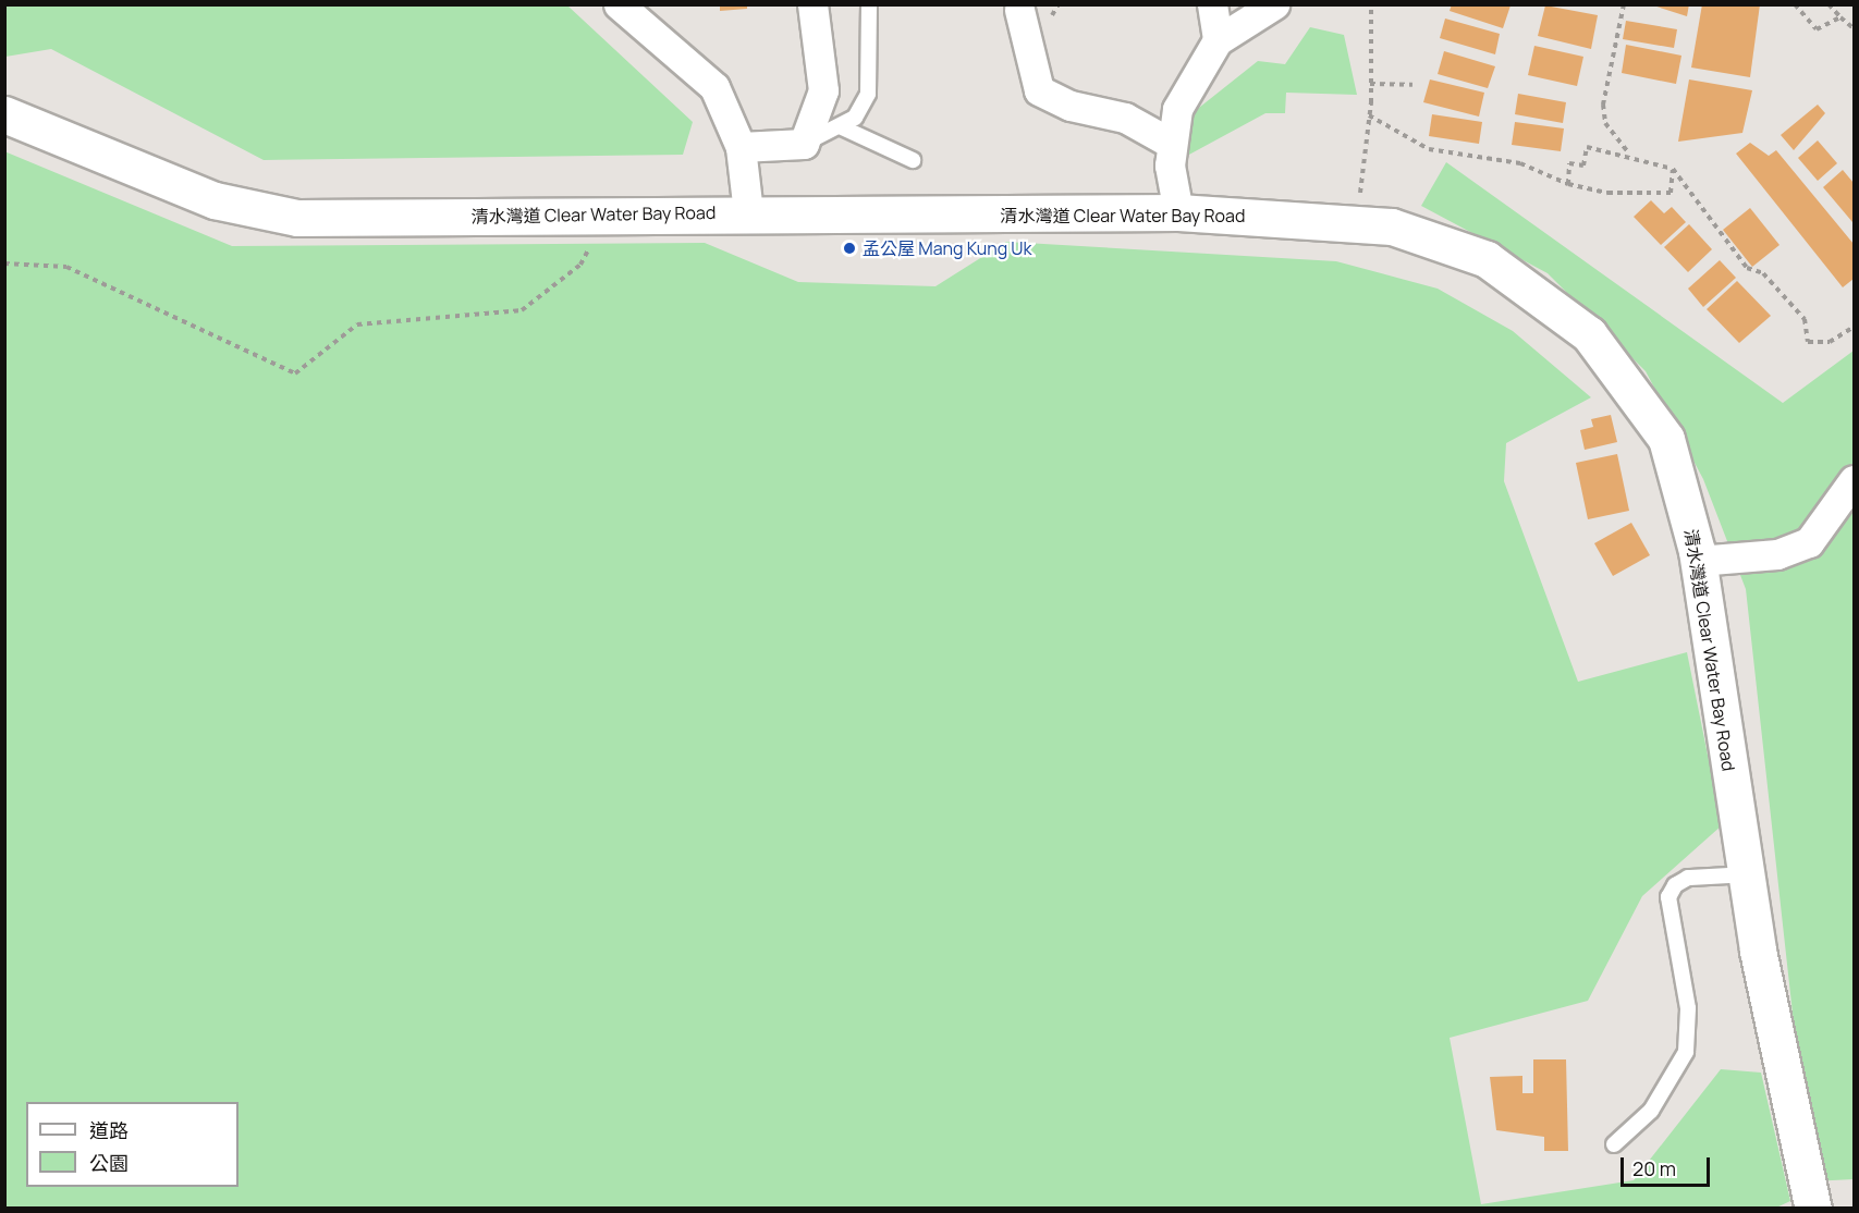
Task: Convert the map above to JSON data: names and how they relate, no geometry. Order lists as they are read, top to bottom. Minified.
{"streets":{"main road":["清水灣道 Clear Water Bay Road"]},"places":["孟公屋 Mang Kung Uk"],"legend":["道路","公園"],"scale_bar":"20 m"}
